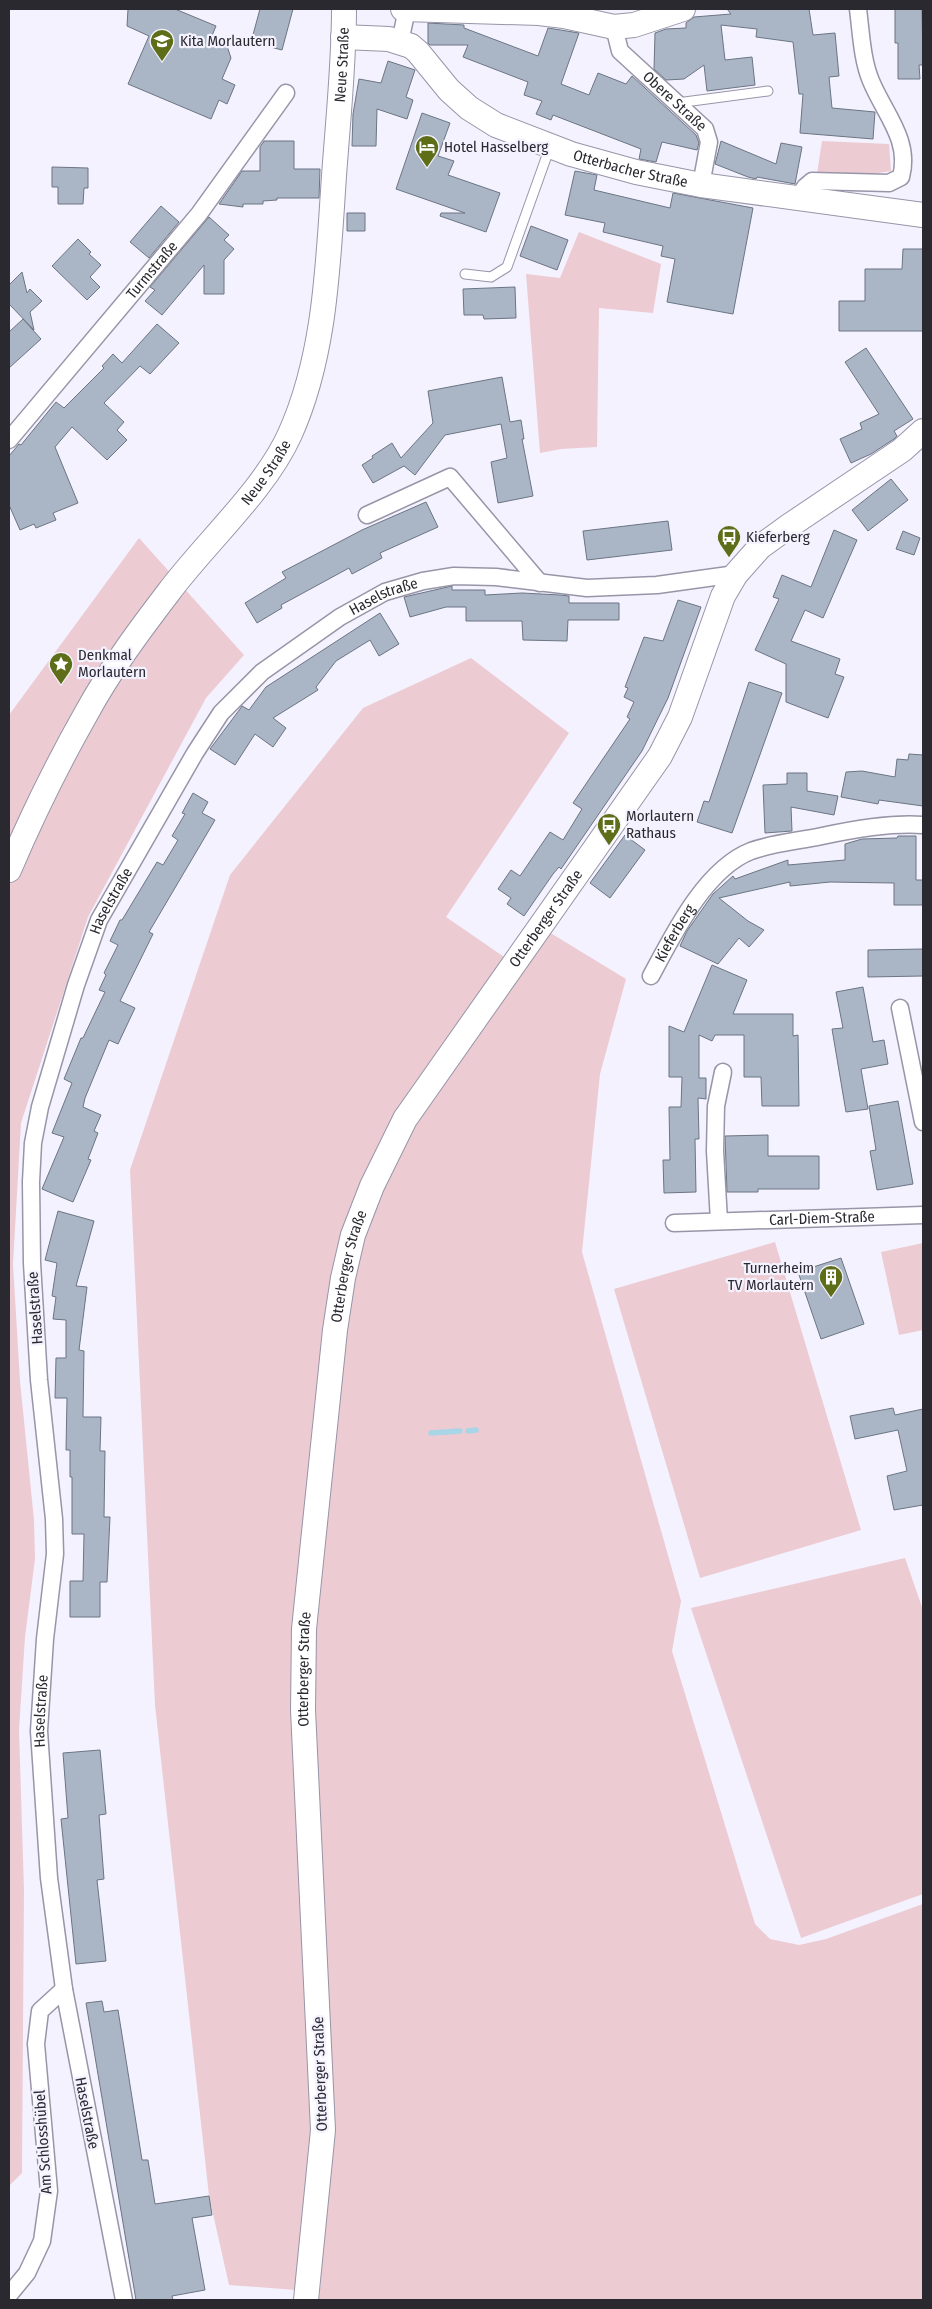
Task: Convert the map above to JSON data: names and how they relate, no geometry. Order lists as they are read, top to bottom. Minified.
{"streets":{"street":["Neue Straße","Obere Straße","Otterbacher Straße","Turmstraße","Haselstraße","Otterberger Straße","Kieferberg","Carl-Diem-Straße","Am Schlosshübel"]},"crossings":[["Neue Straße","Otterbacher Straße"],["Obere Straße","Otterbacher Straße"],["Haselstraße","Otterberger Straße"],["Haselstraße","Am Schlosshübel"]],"places":{"school or university":["Kita Morlautern"],"hotel":["Hotel Hasselberg"],"bus stop":["Kieferberg","Morlautern Rathaus"],"place":["Denkmal Morlautern"],"building":["Turnerheim TV Morlautern"]}}
